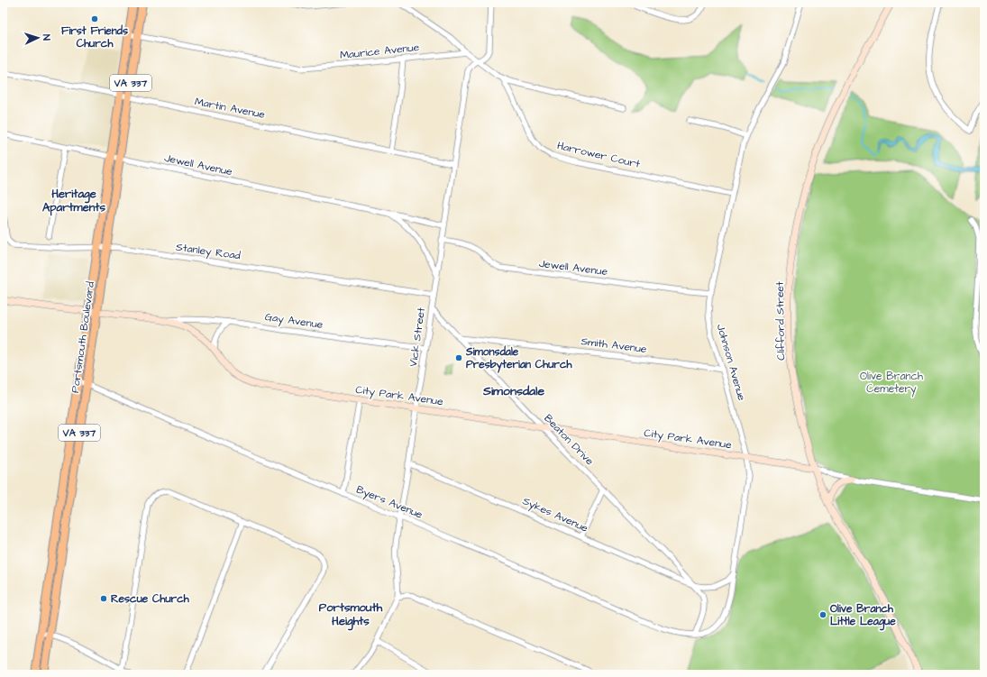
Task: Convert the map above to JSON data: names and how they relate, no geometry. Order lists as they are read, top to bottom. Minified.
{"streets":{"main road":["VA 337","Portsmouth Boulevard"],"street":["Maurice Avenue","Martin Avenue","Harrower Court","Jewell Avenue","Stanley Road","Gay Avenue","Clifford Street","Vick Street","Smith Avenue","Johnson Avenue","City Park Avenue","Beaton Drive","Byers Avenue","Sykes Avenue"]},"crossings":[["Maurice Avenue","Portsmouth Boulevard"],["Martin Avenue","Portsmouth Boulevard"],["Martin Avenue","Vick Street"],["Harrower Court","Johnson Avenue"],["Jewell Avenue","Portsmouth Boulevard"],["Jewell Avenue","Vick Street"],["Jewell Avenue","Johnson Avenue"],["Stanley Road","Portsmouth Boulevard"],["Stanley Road","Vick Street"],["Gay Avenue","Vick Street"],["Gay Avenue","City Park Avenue"],["Clifford Street","City Park Avenue"],["Portsmouth Boulevard","City Park Avenue"],["Portsmouth Boulevard","Byers Avenue"],["Vick Street","City Park Avenue"],["Vick Street","Beaton Drive"],["Vick Street","Byers Avenue"],["Vick Street","Sykes Avenue"],["Smith Avenue","Johnson Avenue"],["Smith Avenue","Beaton Drive"],["Johnson Avenue","City Park Avenue"],["Johnson Avenue","Beaton Drive"],["Johnson Avenue","Byers Avenue"],["City Park Avenue","Beaton Drive"],["Beaton Drive","Byers Avenue"],["Beaton Drive","Sykes Avenue"]],"districts":["Heritage Apartments","Simonsdale","Portsmouth Heights"],"parks":["Olive Branch Cemetery"],"places":["First Friends Church","Simonsdale Presbyterian Church","Rescue Church","Olive Branch Little League"],"north":"right"}
